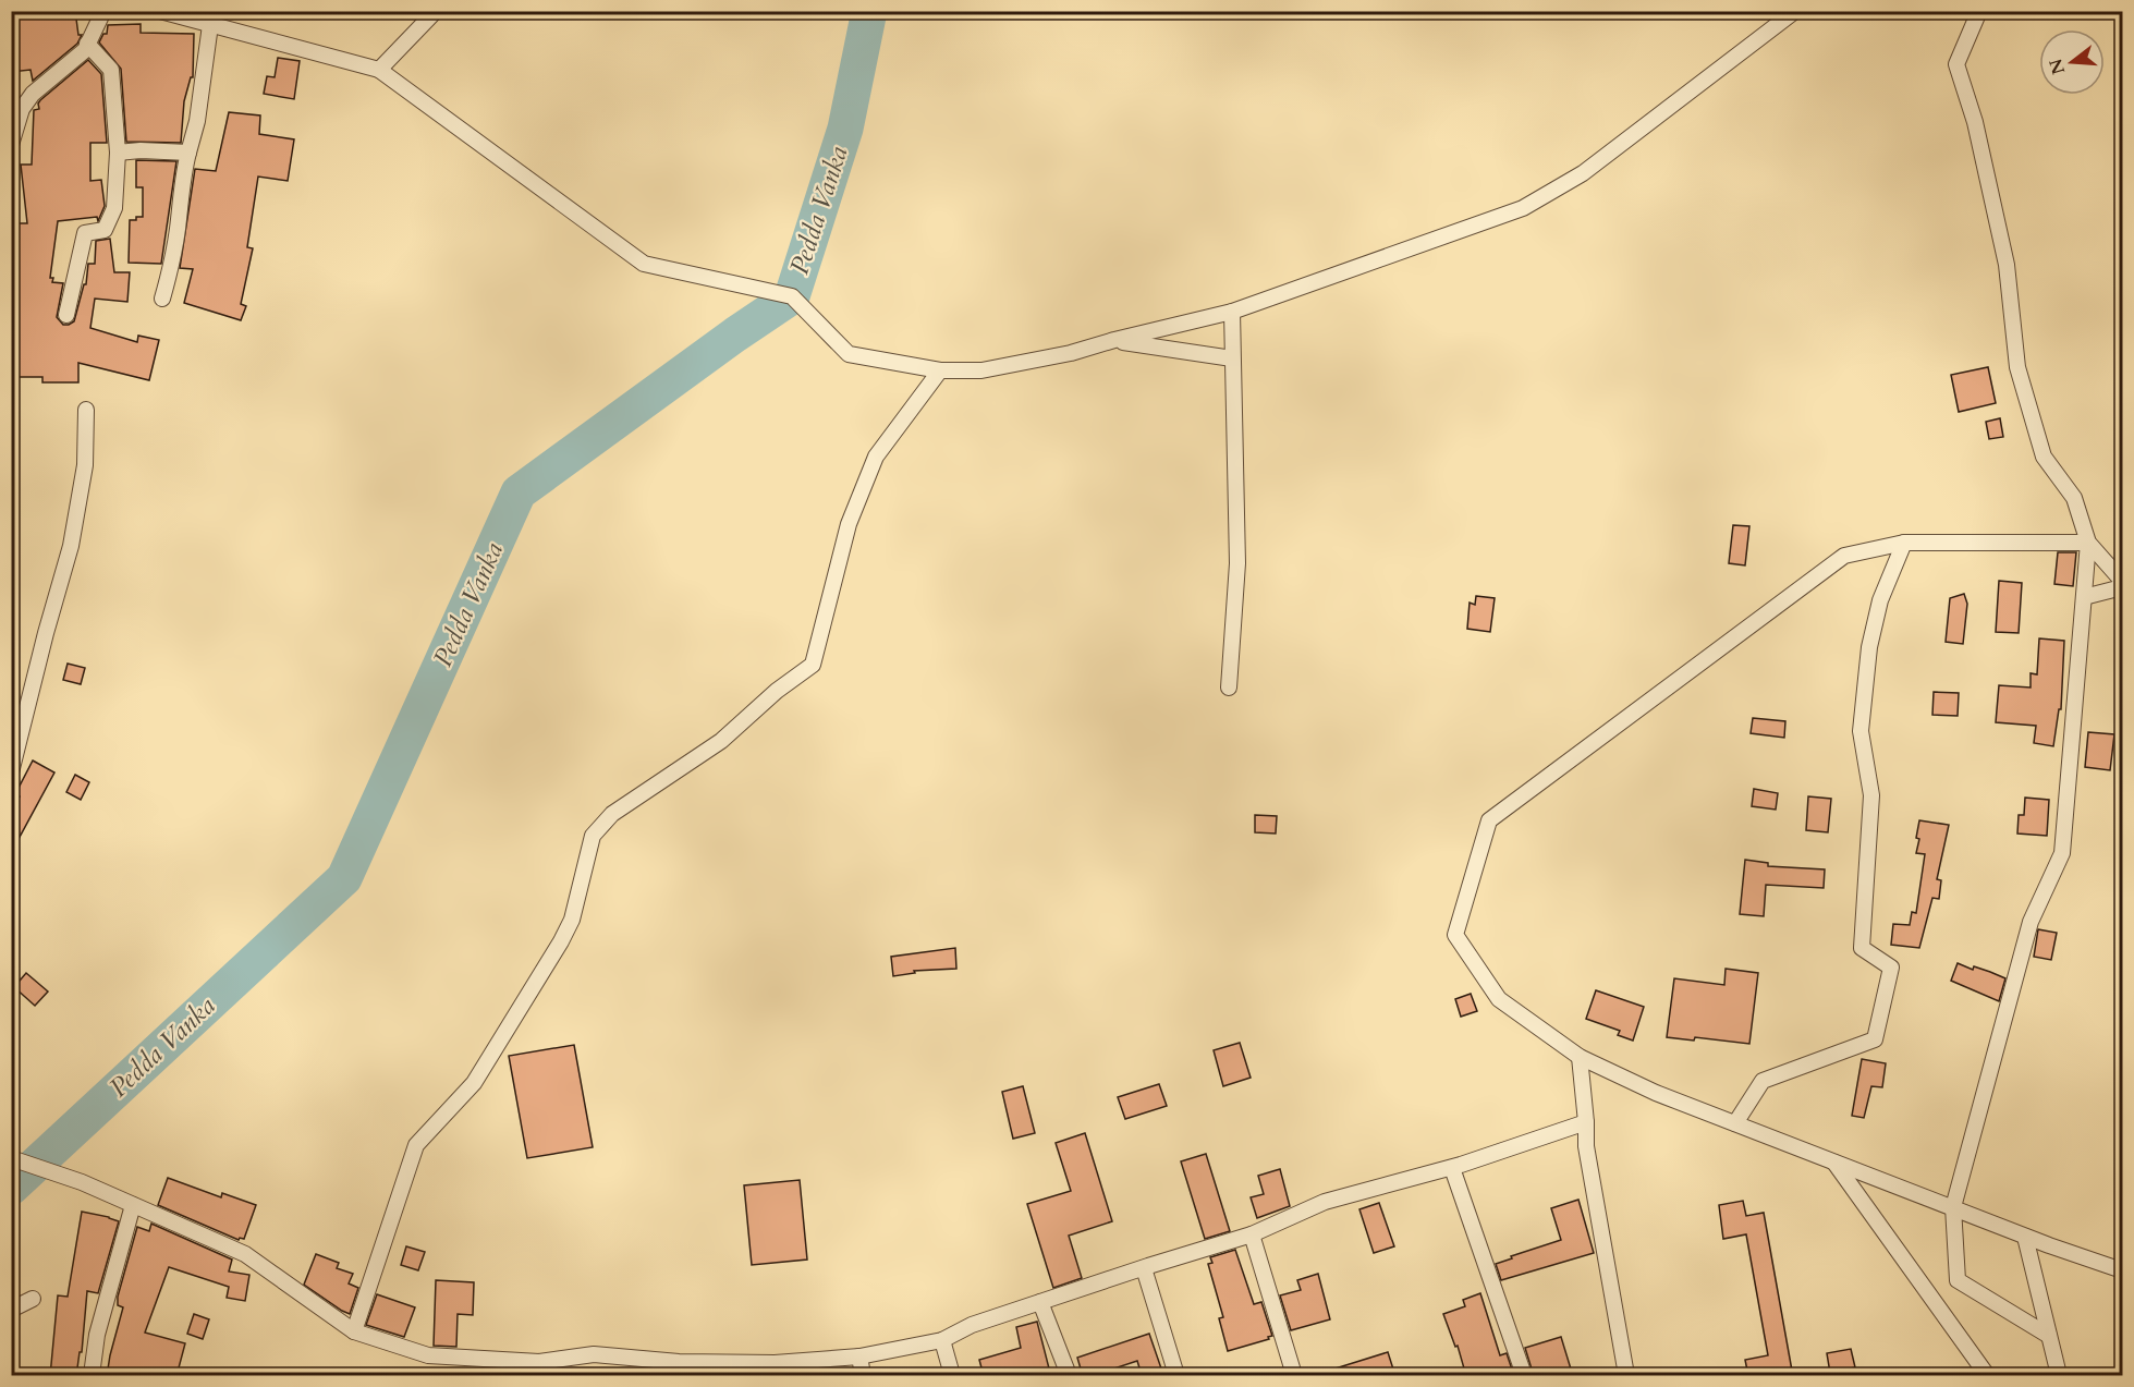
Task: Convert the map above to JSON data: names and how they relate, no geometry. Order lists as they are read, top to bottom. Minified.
{"water":["Pedda Vanka"],"north":"left"}
